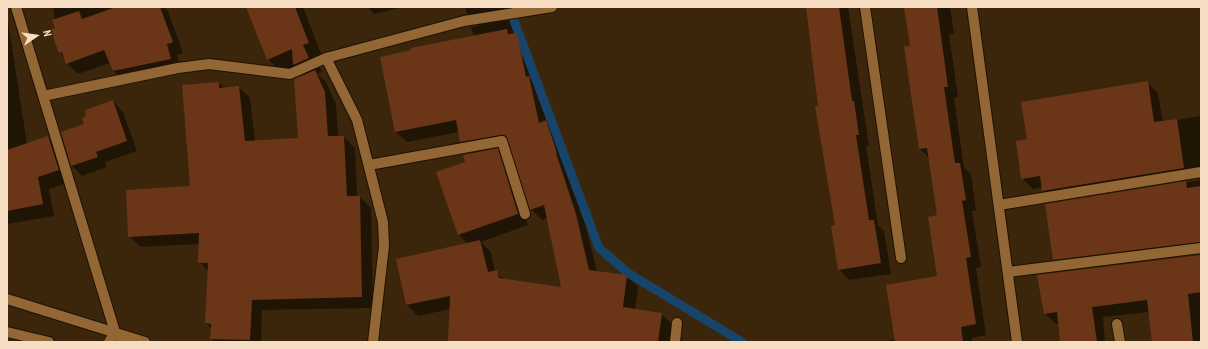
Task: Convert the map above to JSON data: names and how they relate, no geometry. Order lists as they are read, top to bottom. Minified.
{"north":"right"}
